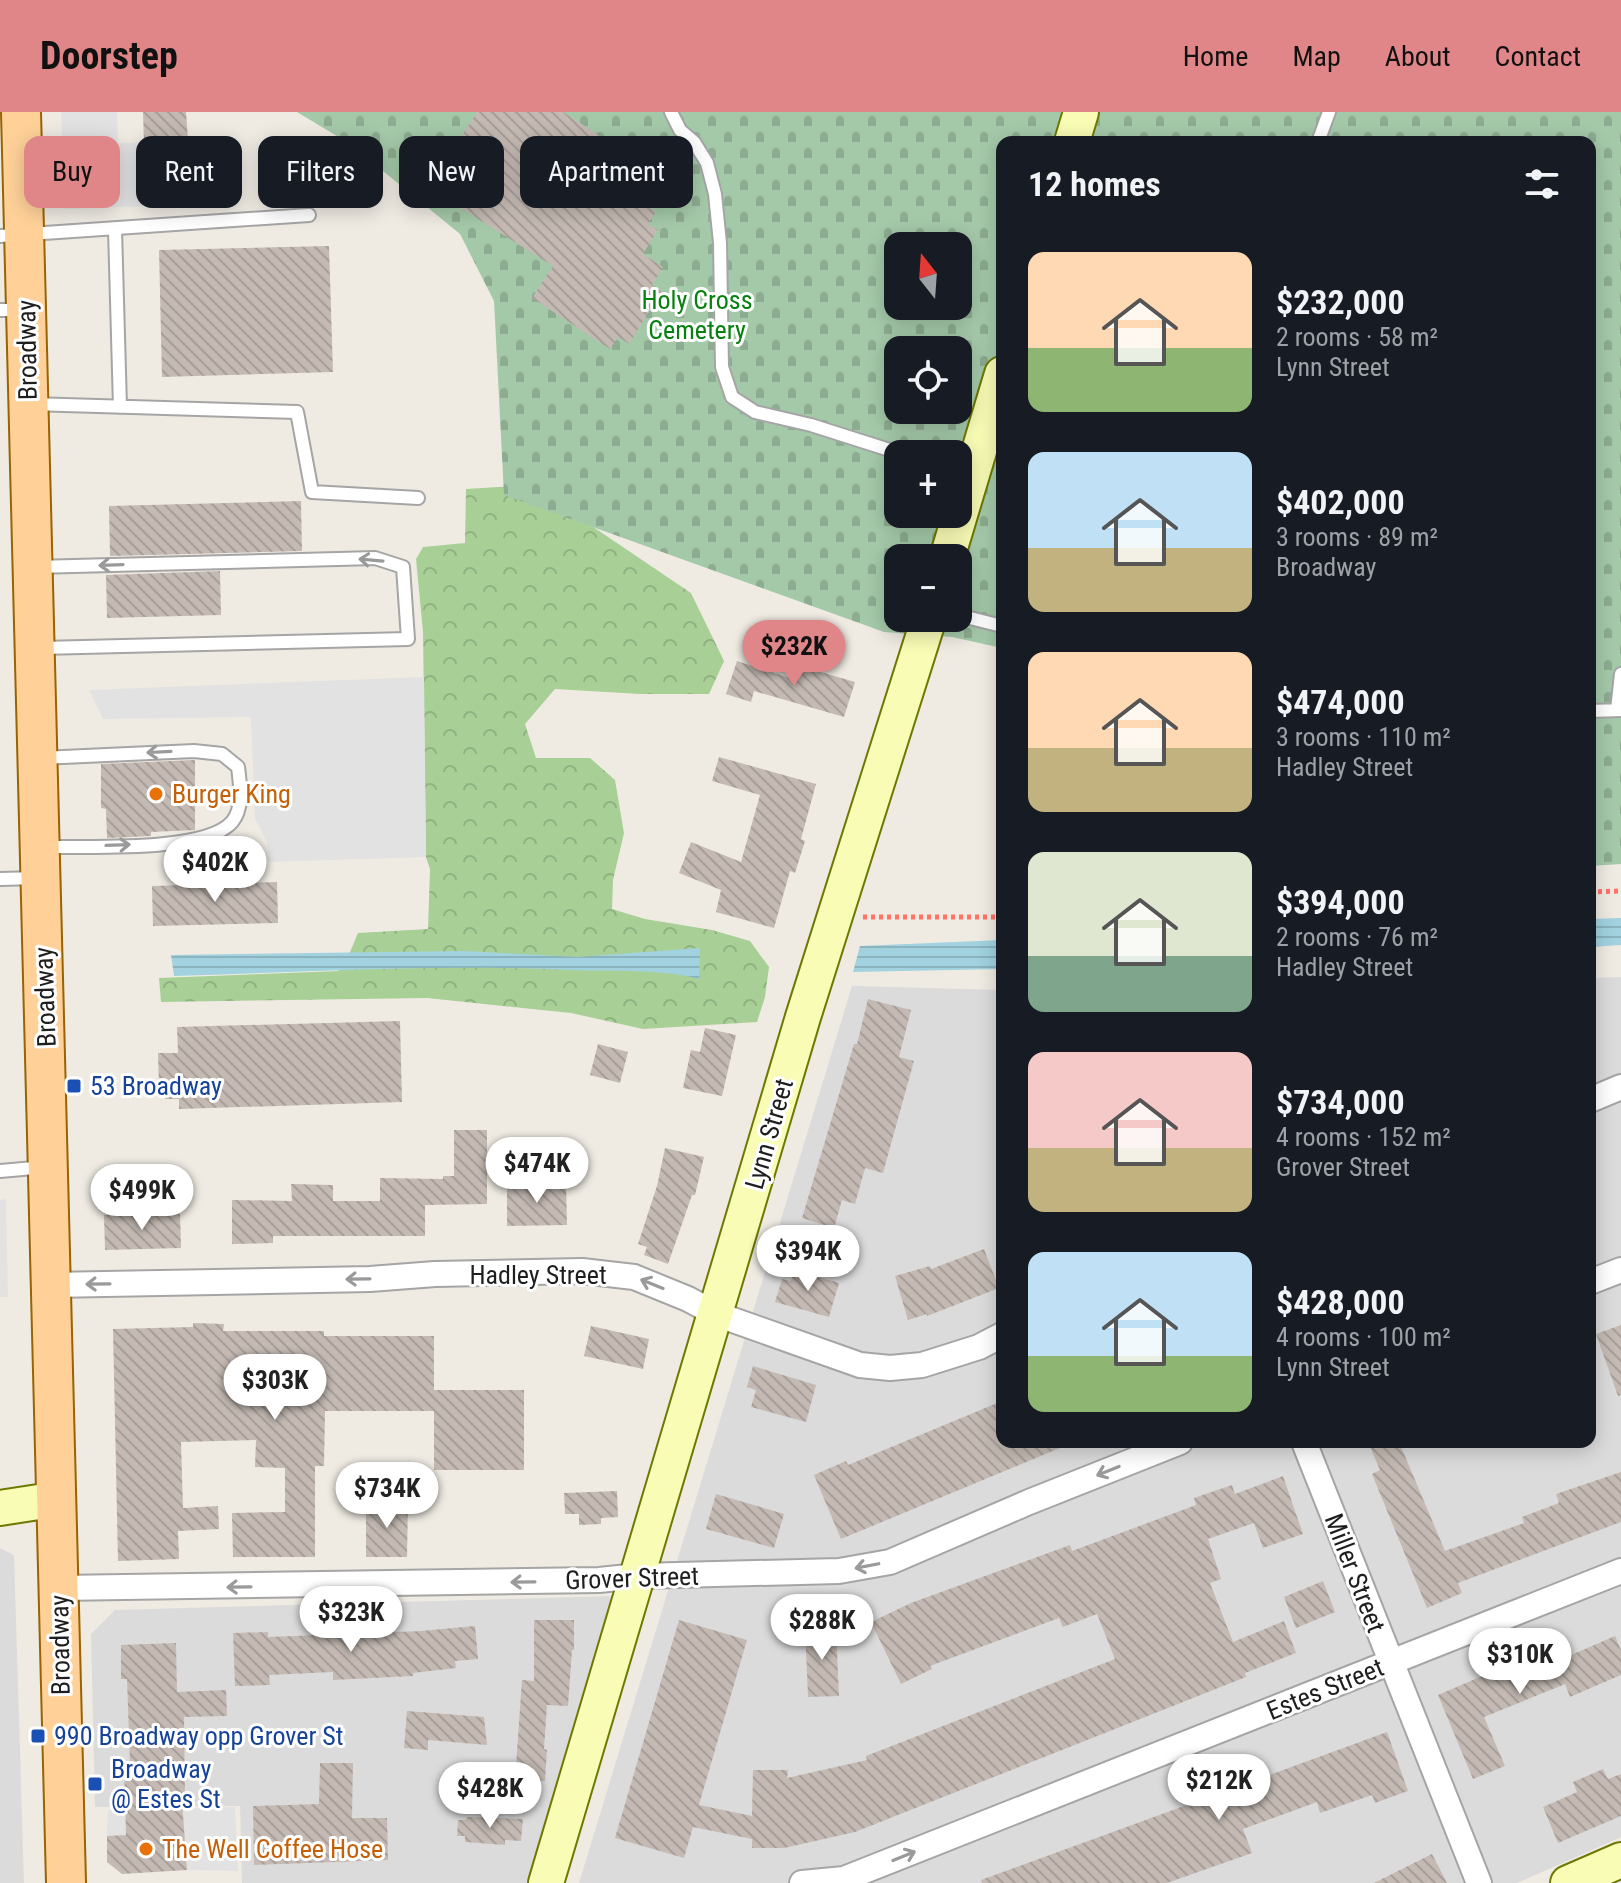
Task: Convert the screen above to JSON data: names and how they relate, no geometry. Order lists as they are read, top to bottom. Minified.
{"streets":{"main road":["Broadway","Lynn Street"],"street":["Hadley Street","Miller Street","Grover Street","Estes Street"]},"crossings":[["Broadway","Hadley Street"],["Broadway","Grover Street"],["Lynn Street","Hadley Street"],["Lynn Street","Grover Street"],["Miller Street","Estes Street"]],"one_way":["Hadley Street","Grover Street","Estes Street"],"parks":["Holy Cross Cemetery"],"places":{"other":["Burger King","The Well Coffee Hose"],"transit":["53 Broadway","990 Broadway opp Grover St","Broadway @ Estes St"]},"north":"top","page":{"header":"Doorstep","nav":["Home","Map","About","Contact"],"chip":["Buy","Rent","Filters","New","Apartment"],"heading":"12 homes","map_buttons":["+","−"],"list":[{"name":"$232,000","note":"2 rooms · 58 m² · Lynn Street"},{"name":"$402,000","note":"3 rooms · 89 m² · Broadway"},{"name":"$474,000","note":"3 rooms · 110 m² · Hadley Street"},{"name":"$394,000","note":"2 rooms · 76 m² · Hadley Street"},{"name":"$734,000","note":"4 rooms · 152 m² · Grover Street"},{"name":"$428,000","note":"4 rooms · 100 m² · Lynn Street"}],"price":["$232K","$402K","$474K","$499K","$394K","$303K","$734K","$323K","$288K","$310K","$212K","$428K"]}}
